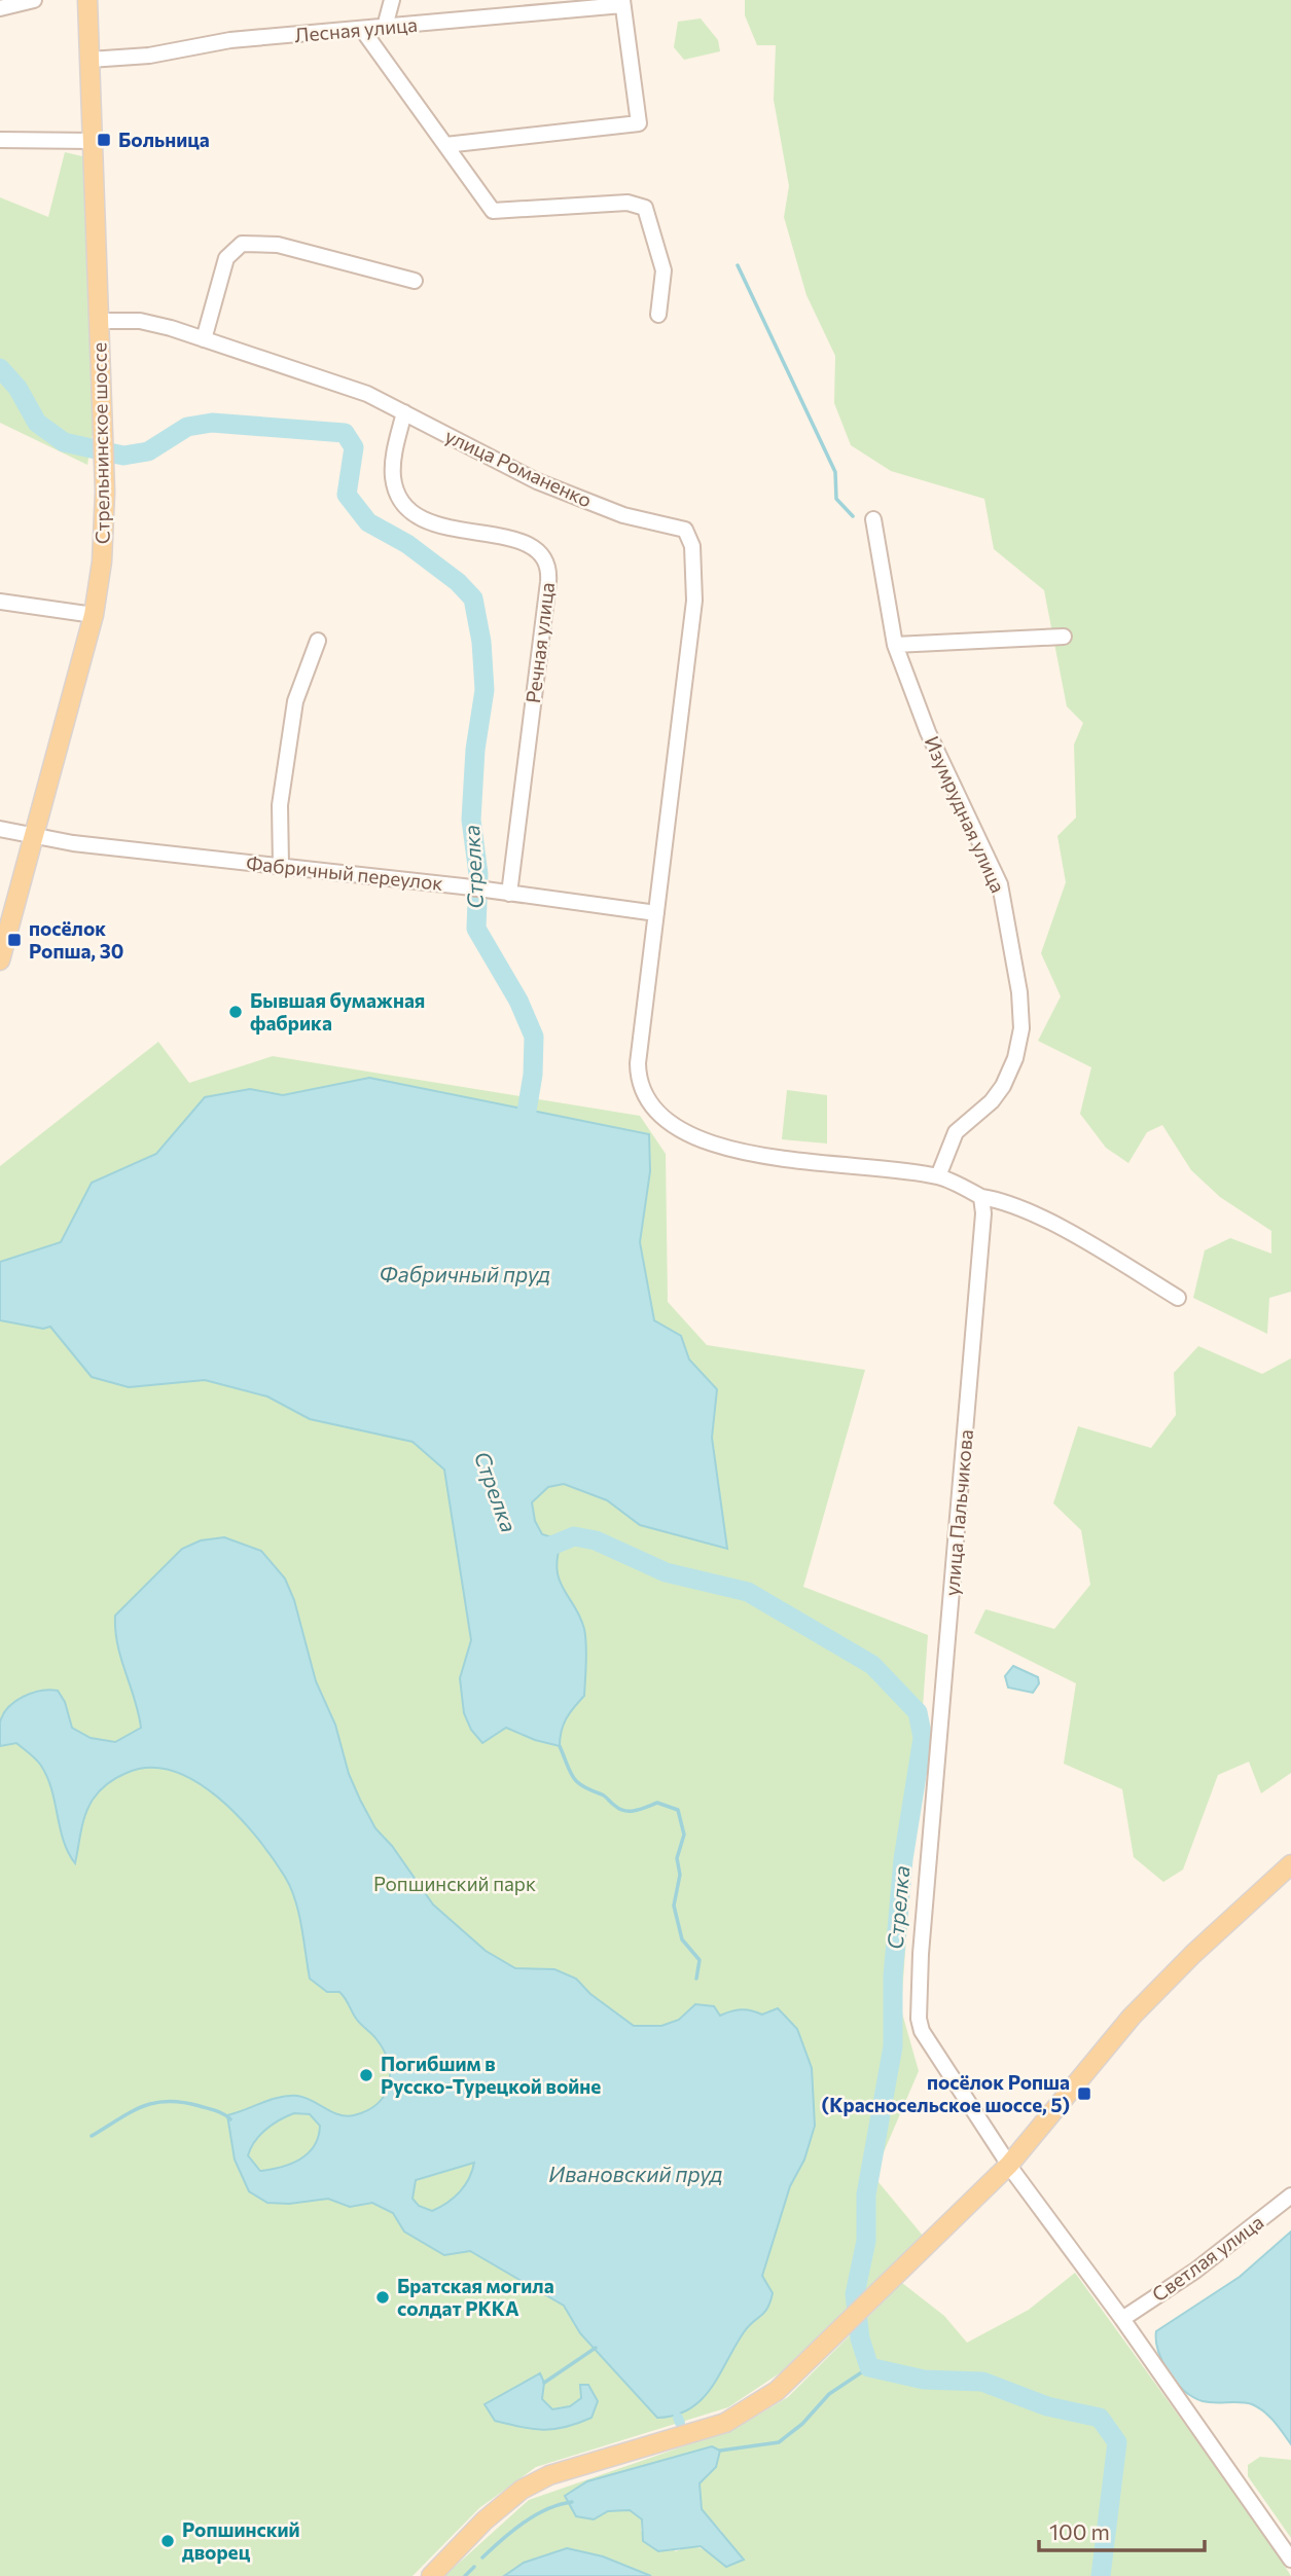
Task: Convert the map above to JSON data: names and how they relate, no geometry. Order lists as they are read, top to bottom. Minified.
{"streets":{"main road":["Стрельнинское шоссе"],"street":["Лесная улица","улица Романенко","Речная улица","Изумрудная улица","Фабричный переулок","улица Пальчикова","Светлая улица"]},"crossings":[["Лесная улица","Стрельнинское шоссе"],["Стрельнинское шоссе","улица Романенко"],["Стрельнинское шоссе","Фабричный переулок"],["улица Романенко","Речная улица"],["улица Романенко","Изумрудная улица"],["улица Романенко","Фабричный переулок"],["Речная улица","Фабричный переулок"],["улица Пальчикова","Светлая улица"]],"water":["Стрелка","Фабричный пруд","Ивановский пруд"],"parks":["Ропшинский парк"],"places":{"transit":["Больница","посёлок Ропша, 30","посёлок Ропша (Красносельское шоссе, 5)"],"other":["Бывшая бумажная фабрика","Погибшим в Русско-Турецкой войне","Братская могила солдат РККА","Ропшинский дворец"]},"scale_bar":"100 m"}
